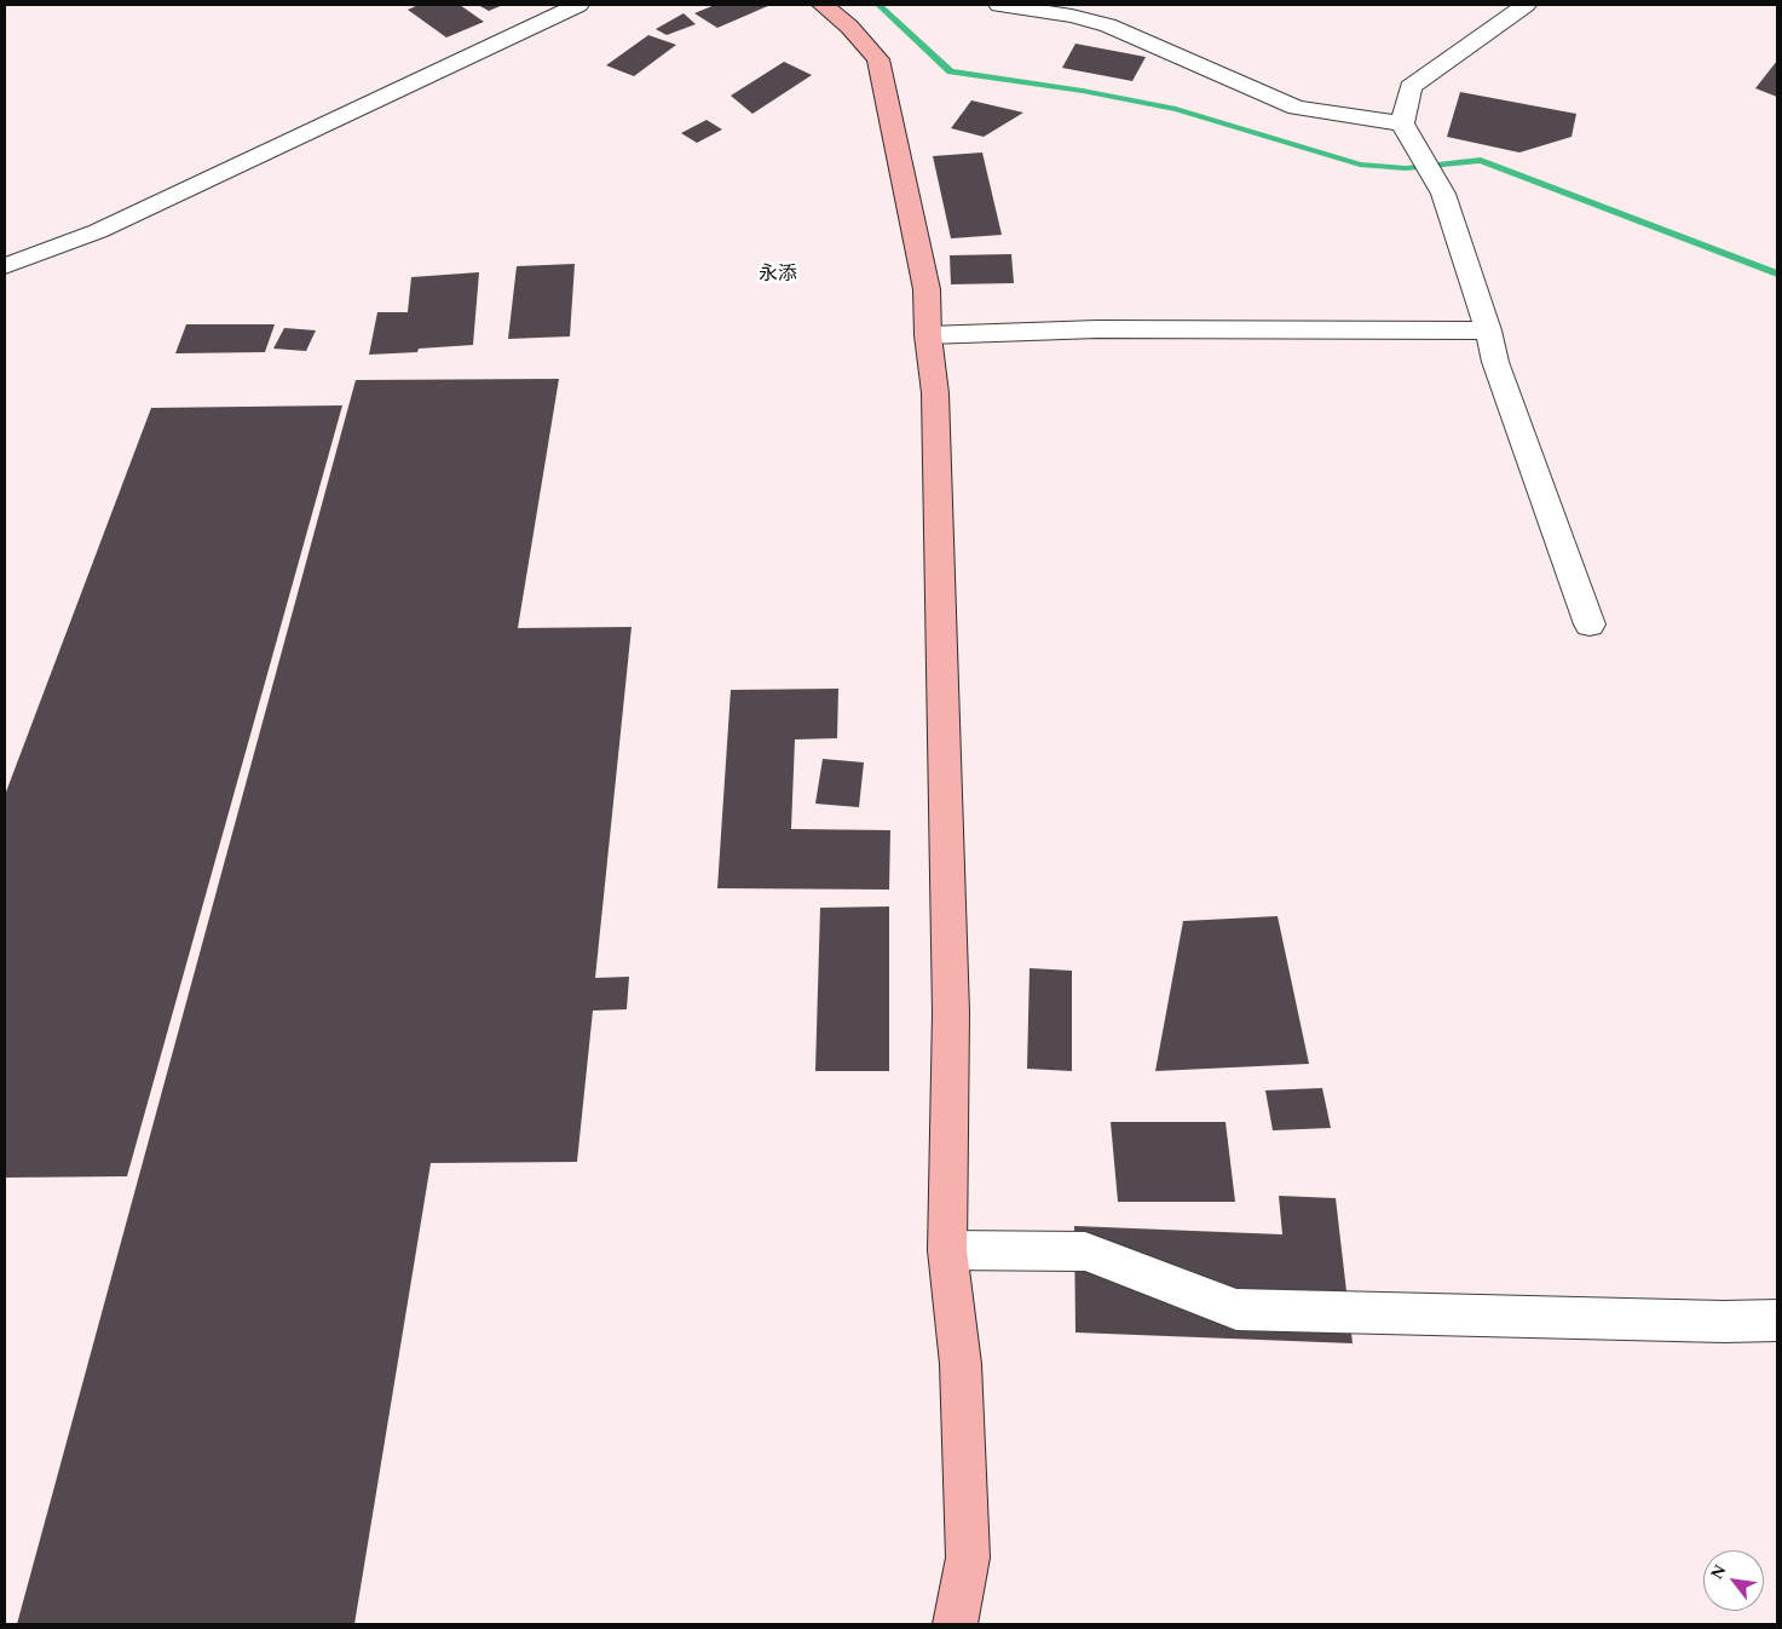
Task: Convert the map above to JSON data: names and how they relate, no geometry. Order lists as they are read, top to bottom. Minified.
{"districts":["永添"],"north":"top left"}
